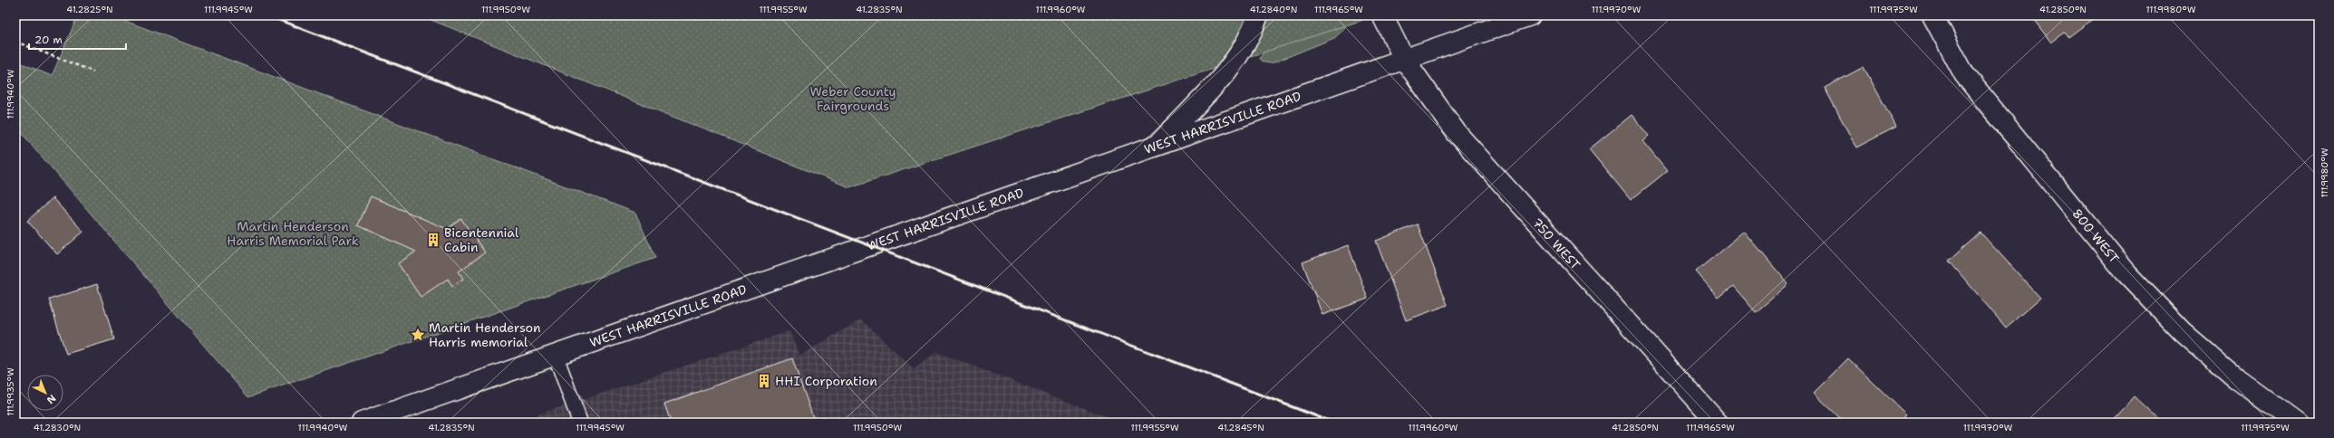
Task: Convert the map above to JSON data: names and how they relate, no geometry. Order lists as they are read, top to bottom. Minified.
{"streets":{"main road":["WEST HARRISVILLE ROAD","800 WEST","750 WEST"]},"crossings":[["WEST HARRISVILLE ROAD","750 WEST"]],"parks":["Weber County Fairgrounds","Martin Henderson Harris Memorial Park"],"places":{"building":["Bicentennial Cabin","HHI Corporation"],"place":["Martin Henderson Harris memorial"]},"scale_bar":"20 m","north":"bottom right","coordinates":["41.2825°N","111.9945°W","111.9950°W","111.9955°W","41.2835°N","111.9960°W","41.2840°N","111.9965°W","111.9970°W","111.9975°W","41.2850°N","111.9980°W","111.9940°W","111.9935°W","41.2830°N","41.2845°N"]}
